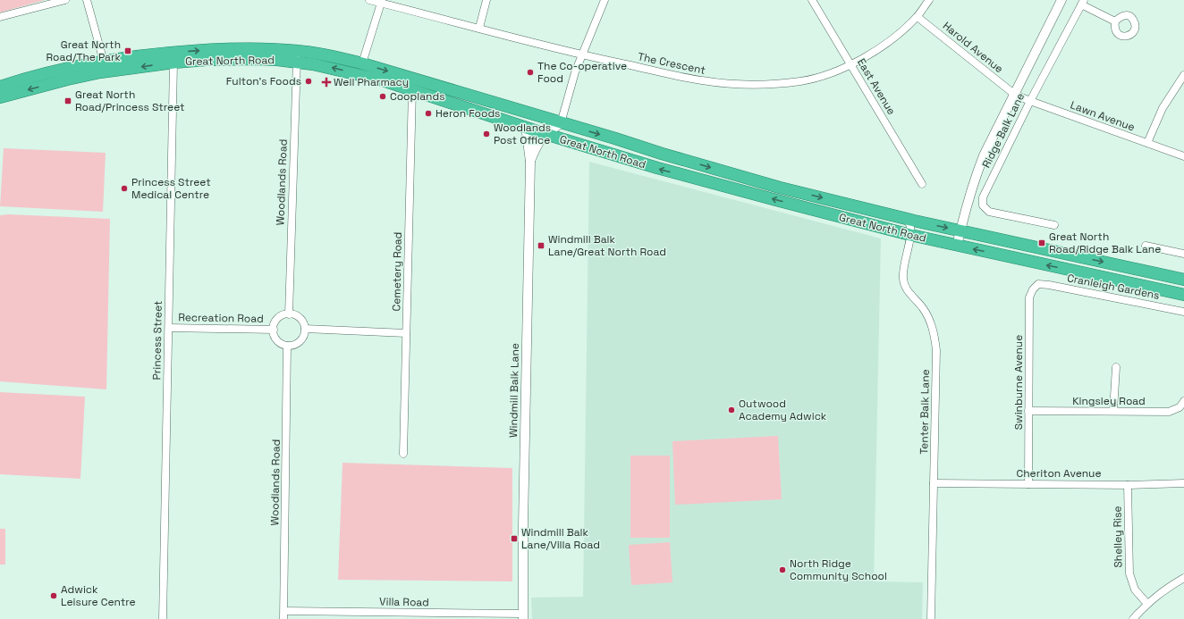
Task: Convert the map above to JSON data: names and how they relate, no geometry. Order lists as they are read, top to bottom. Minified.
{"streets":{"highway":["Great North Road"],"street":["Harold Avenue","The Crescent","East Avenue","Lawn Avenue","Ridge Balk Lane","Woodlands Road","Cemetery Road","Cranleigh Gardens","Recreation Road","Princess Street","Swinburne Avenue","Windmill Balk Lane","Kingsley Road","Tenter Balk Lane","Cheriton Avenue","Shelley Rise","Villa Road"]},"crossings":[["Harold Avenue","The Crescent"],["Harold Avenue","Lawn Avenue"],["Harold Avenue","Ridge Balk Lane"],["Great North Road","Ridge Balk Lane"],["Great North Road","Woodlands Road"],["Great North Road","Cemetery Road"],["Great North Road","Princess Street"],["Great North Road","Windmill Balk Lane"],["Great North Road","Tenter Balk Lane"],["The Crescent","East Avenue"],["Lawn Avenue","Ridge Balk Lane"],["Woodlands Road","Recreation Road"],["Woodlands Road","Villa Road"],["Cranleigh Gardens","Swinburne Avenue"],["Recreation Road","Princess Street"],["Swinburne Avenue","Kingsley Road"],["Swinburne Avenue","Cheriton Avenue"],["Windmill Balk Lane","Villa Road"],["Tenter Balk Lane","Cheriton Avenue"],["Cheriton Avenue","Shelley Rise"]],"places":{"transit":["Great North Road/The Park","Great North Road/Princess Street","Great North Road/Ridge Balk Lane","Windmill Balk Lane/Great North Road","Windmill Balk Lane/Villa Road"],"other":["The Co-operative Food","Fulton's Foods","Cooplands","Heron Foods","Woodlands Post Office","Princess Street Medical Centre","Outwood Academy Adwick","North Ridge Community School","Adwick Leisure Centre"],"health":["Well Pharmacy"]}}
